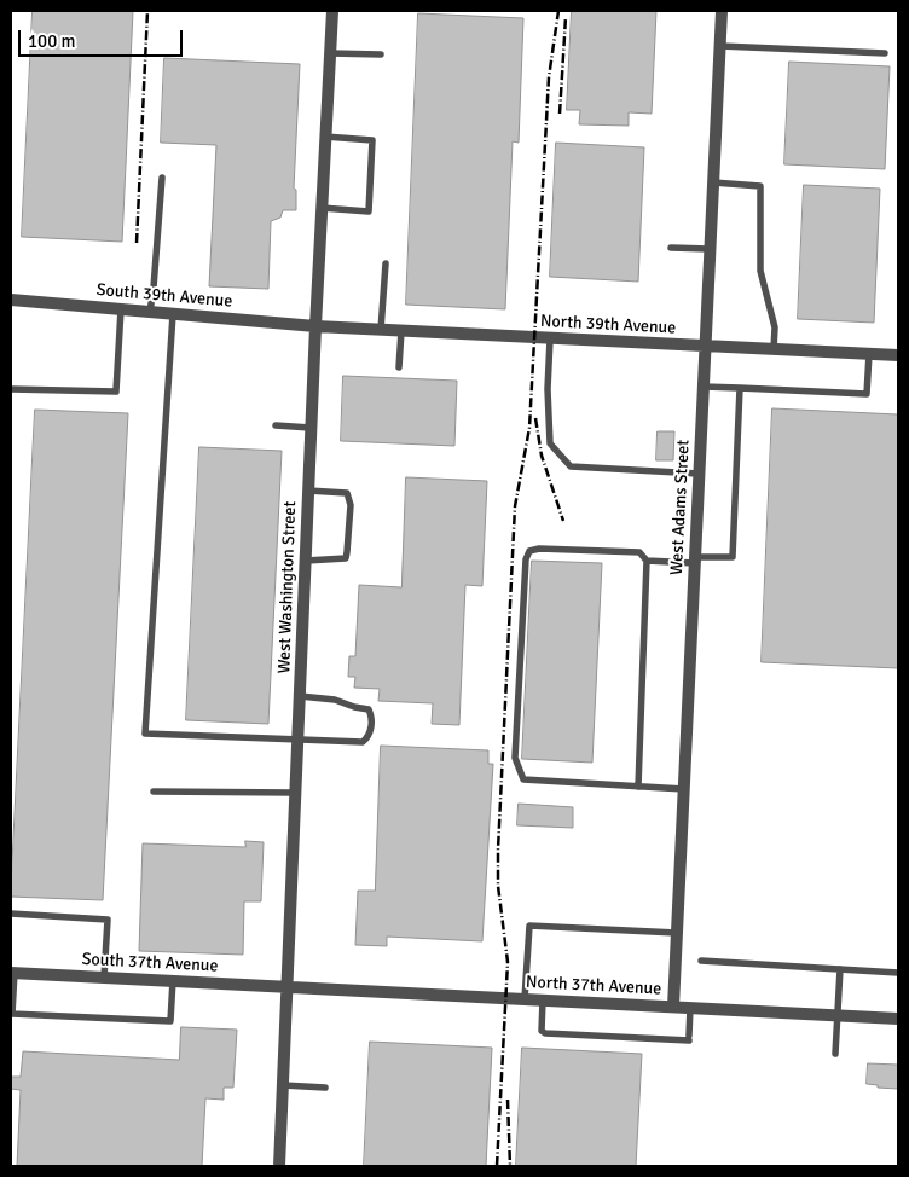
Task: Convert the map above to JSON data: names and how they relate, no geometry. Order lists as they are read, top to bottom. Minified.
{"streets":{"street":["South 39th Avenue","North 39th Avenue","West Adams Street","West Washington Street","South 37th Avenue","North 37th Avenue"]},"crossings":[["South 39th Avenue","North 39th Avenue"],["South 39th Avenue","West Washington Street"],["North 39th Avenue","West Adams Street"],["North 39th Avenue","West Washington Street"],["West Adams Street","North 37th Avenue"],["West Washington Street","South 37th Avenue"],["West Washington Street","North 37th Avenue"],["South 37th Avenue","North 37th Avenue"]],"scale_bar":"100 m"}
